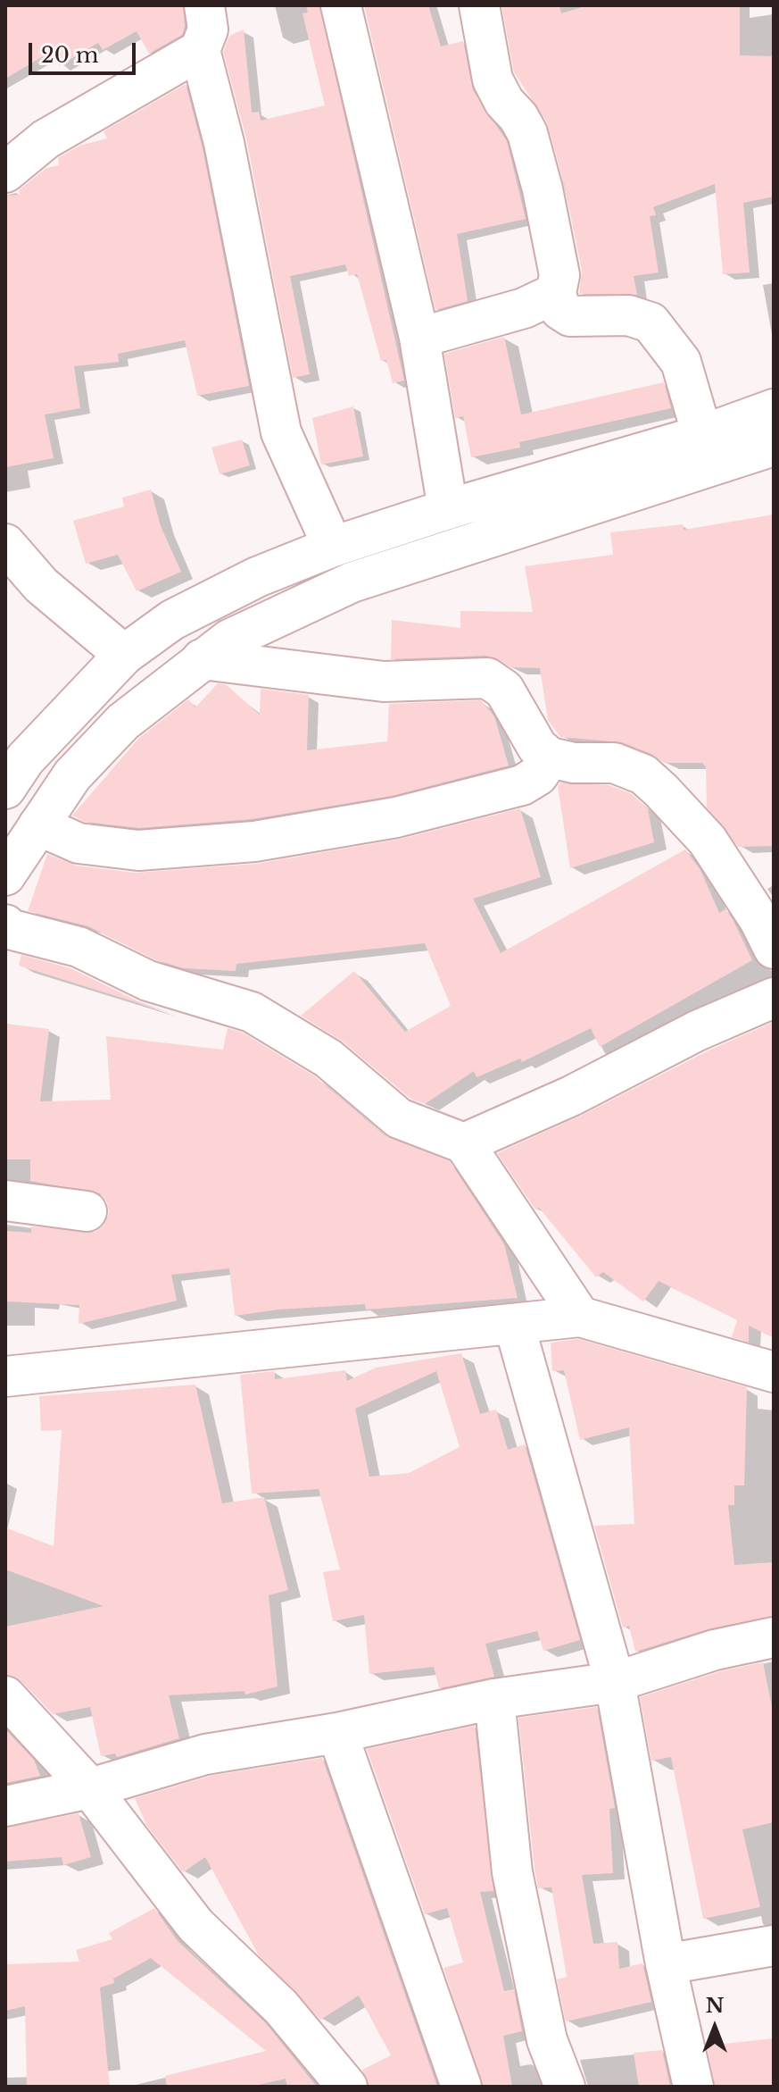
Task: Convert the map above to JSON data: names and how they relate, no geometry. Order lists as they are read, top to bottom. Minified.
{"scale_bar":"20 m","north":"top"}
